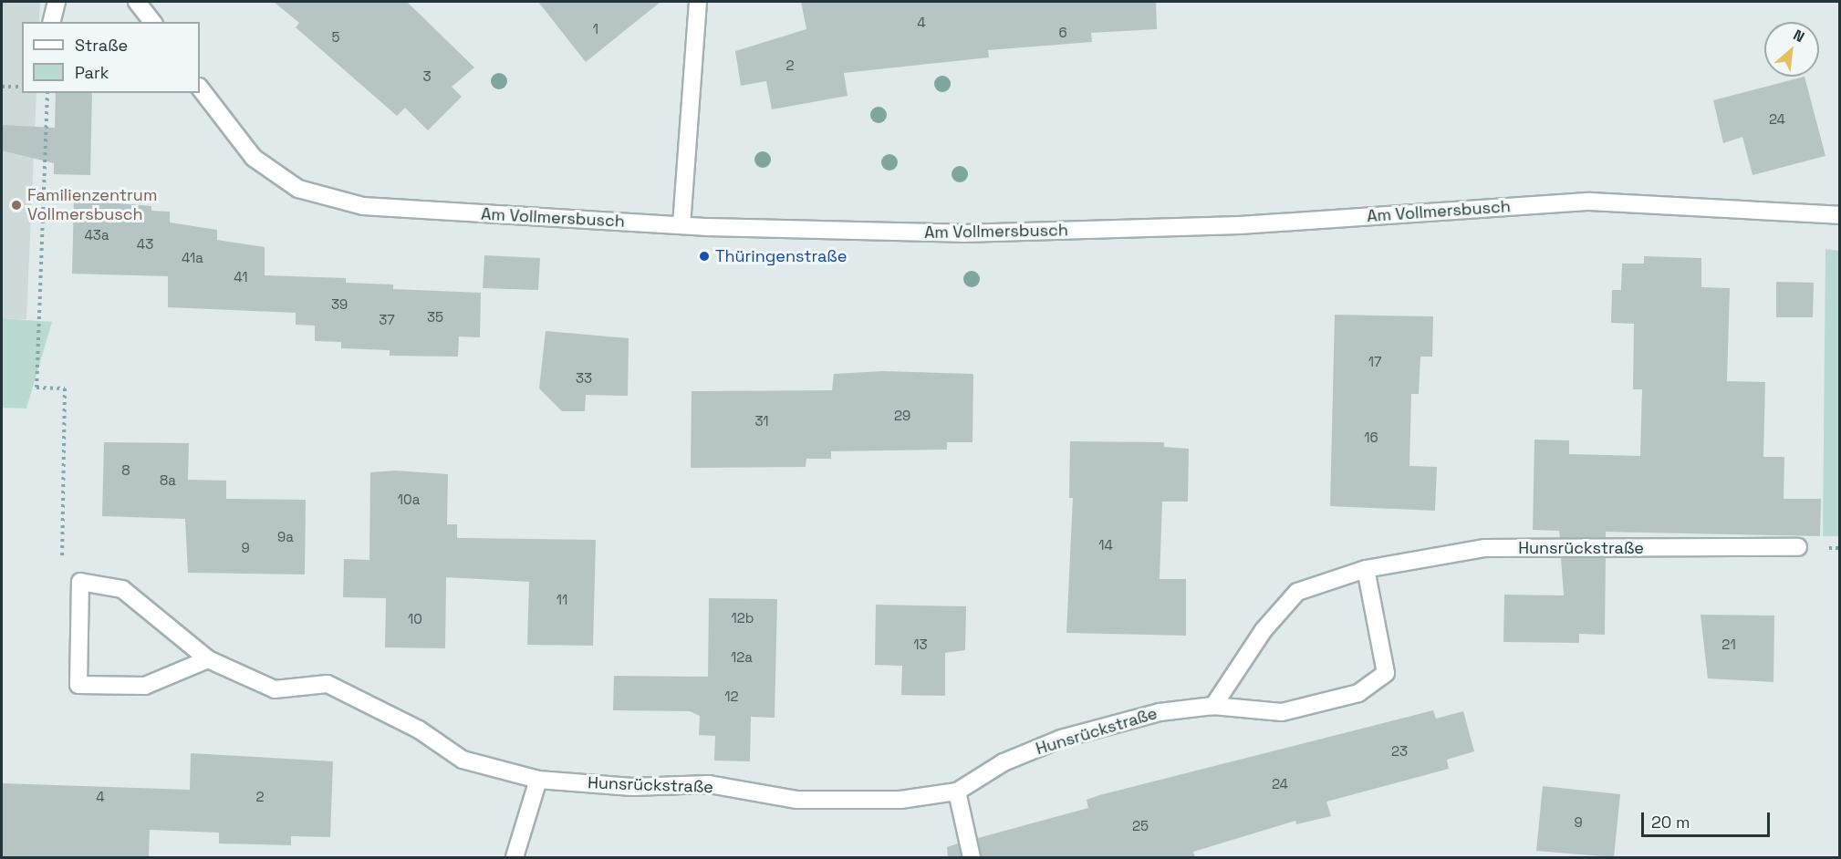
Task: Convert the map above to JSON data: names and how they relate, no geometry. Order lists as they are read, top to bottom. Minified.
{"streets":{"street":["Am Vollmersbusch","Hunsrückstraße"]},"places":["Familienzentrum Vollmersbusch","Thüringenstraße"],"house_numbers":["4","1","6","5","2","3","24","43a","43","41a","41","39","35","37","17","33","29","31","16","8","8a","10a","9a","14","9","11","12b","10","13","21","12a","12","23","24","4","2","9","25"],"legend":["Straße","Park"],"scale_bar":"20 m","north":"top right"}
